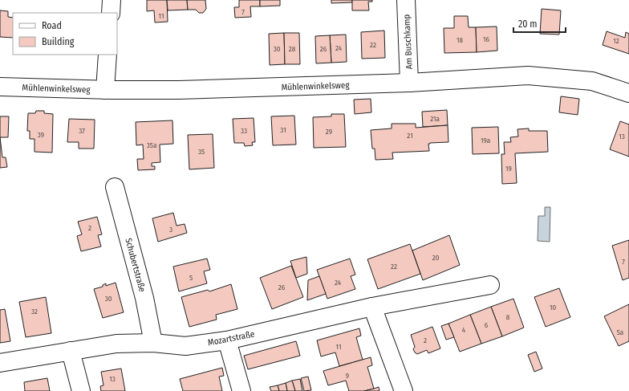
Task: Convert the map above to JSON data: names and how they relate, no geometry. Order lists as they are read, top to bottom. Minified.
{"streets":{"street":["Am Buschkamp","Mühlenwinkelsweg","Schubertstraße","Mozartstraße"]},"crossings":[["Am Buschkamp","Mühlenwinkelsweg"],["Schubertstraße","Mozartstraße"]],"house_numbers":["7","11","16","18","12","22","24","30","28","26","21a","31","37","33","29","39","21","13","19a","35a","35","19","2","3","20","7","22","5","24","26","30","10","32","8","6","4","5a","2","11","9","13"],"legend":["Road","Building"],"scale_bar":"20 m"}
